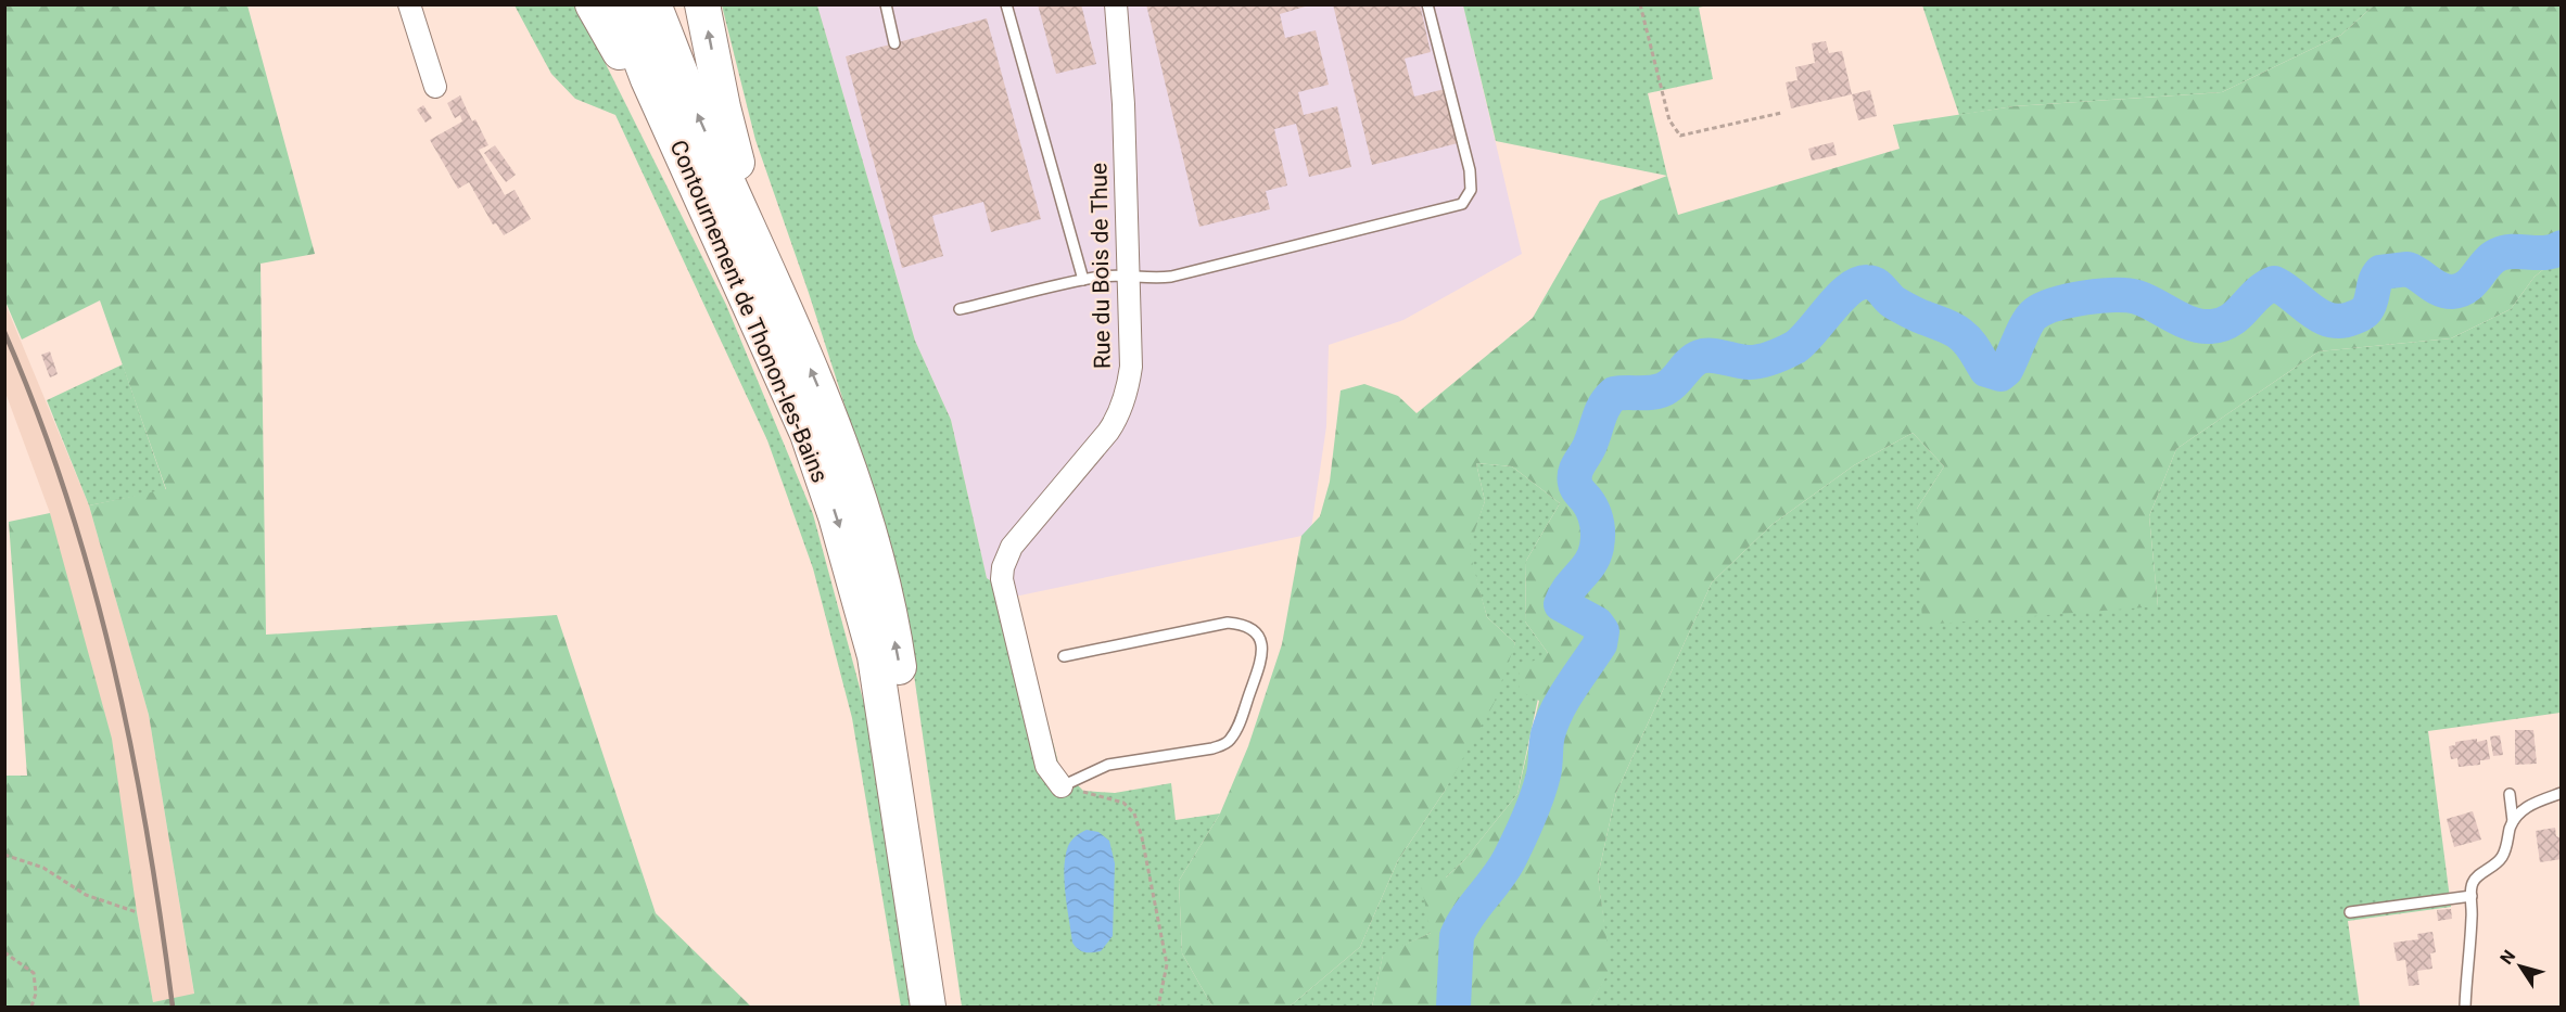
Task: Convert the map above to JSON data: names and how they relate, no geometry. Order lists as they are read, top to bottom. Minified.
{"streets":{"highway":["Contournement de Thonon-les-Bains"],"street":["Rue du Bois de Thue"]},"north":"top left"}
